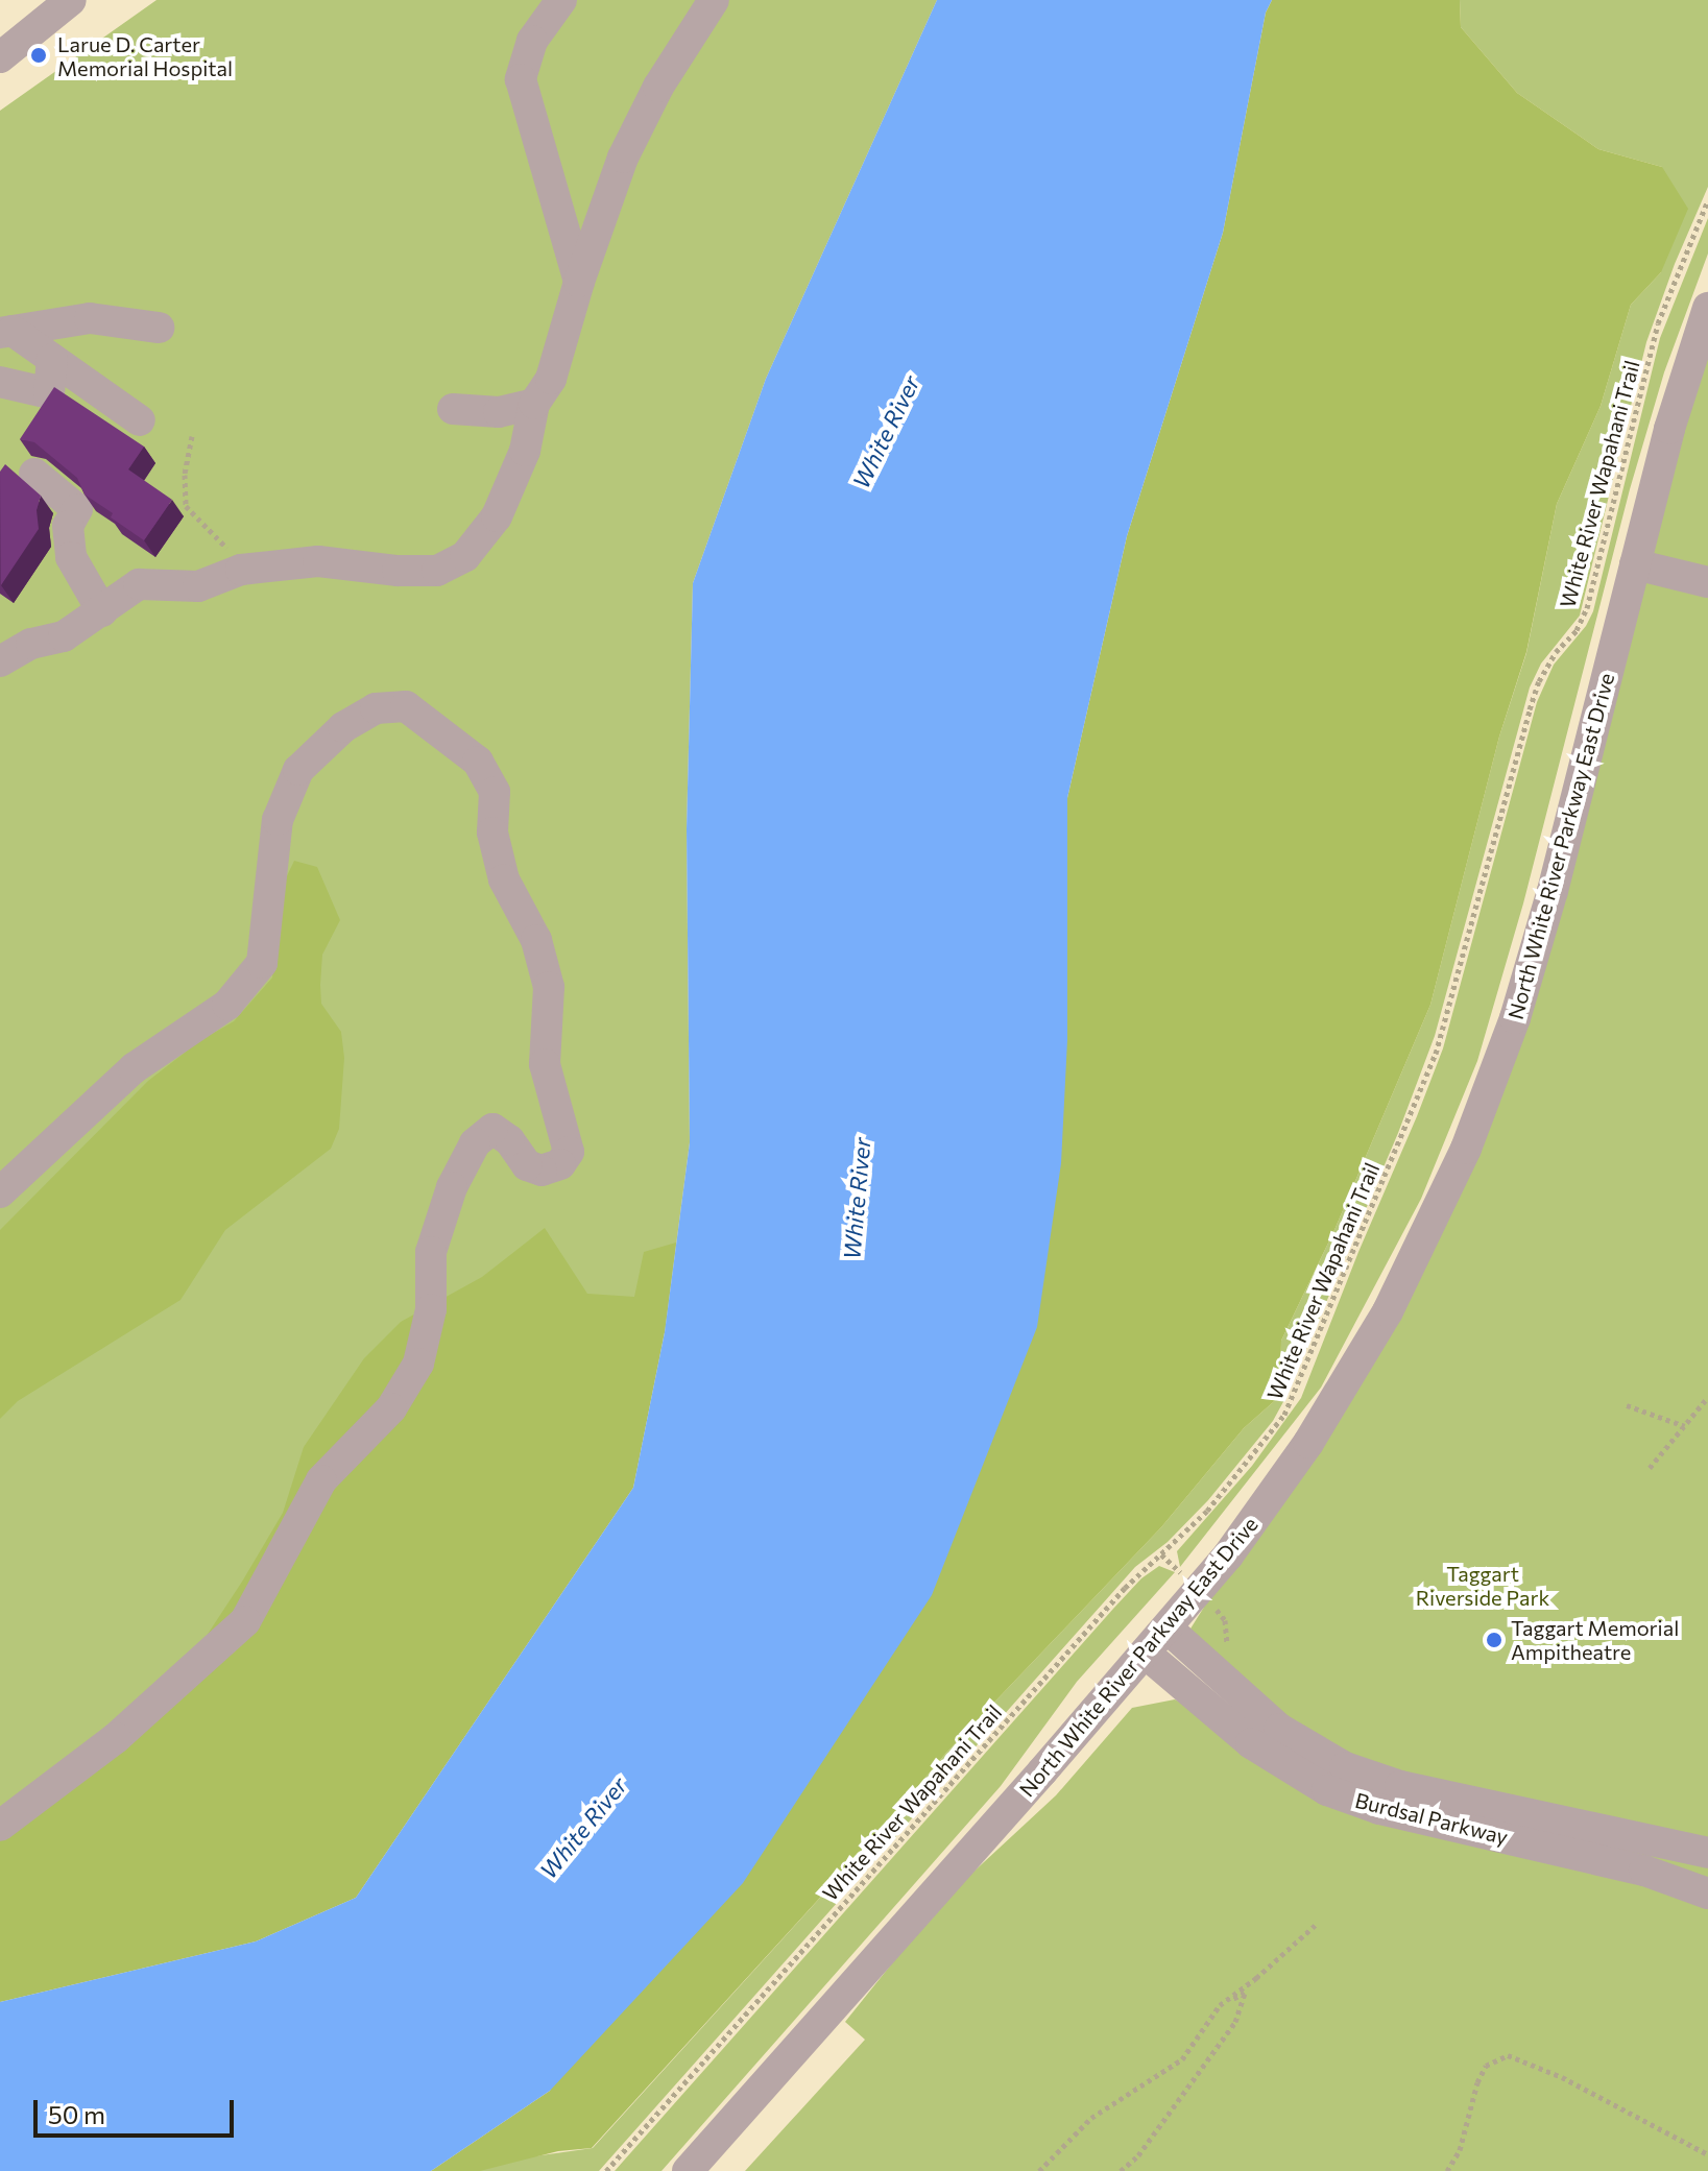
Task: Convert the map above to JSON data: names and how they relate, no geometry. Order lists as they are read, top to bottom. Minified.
{"streets":{"street":["North White River Parkway East Drive","Burdsal Parkway"],"path":["White River Wapahani Trail"]},"crossings":[["North White River Parkway East Drive","Burdsal Parkway"]],"water":["White River"],"parks":["Taggart Riverside Park"],"places":["Larue D. Carter Memorial Hospital","Taggart Memorial Ampitheatre"],"scale_bar":"50 m"}
